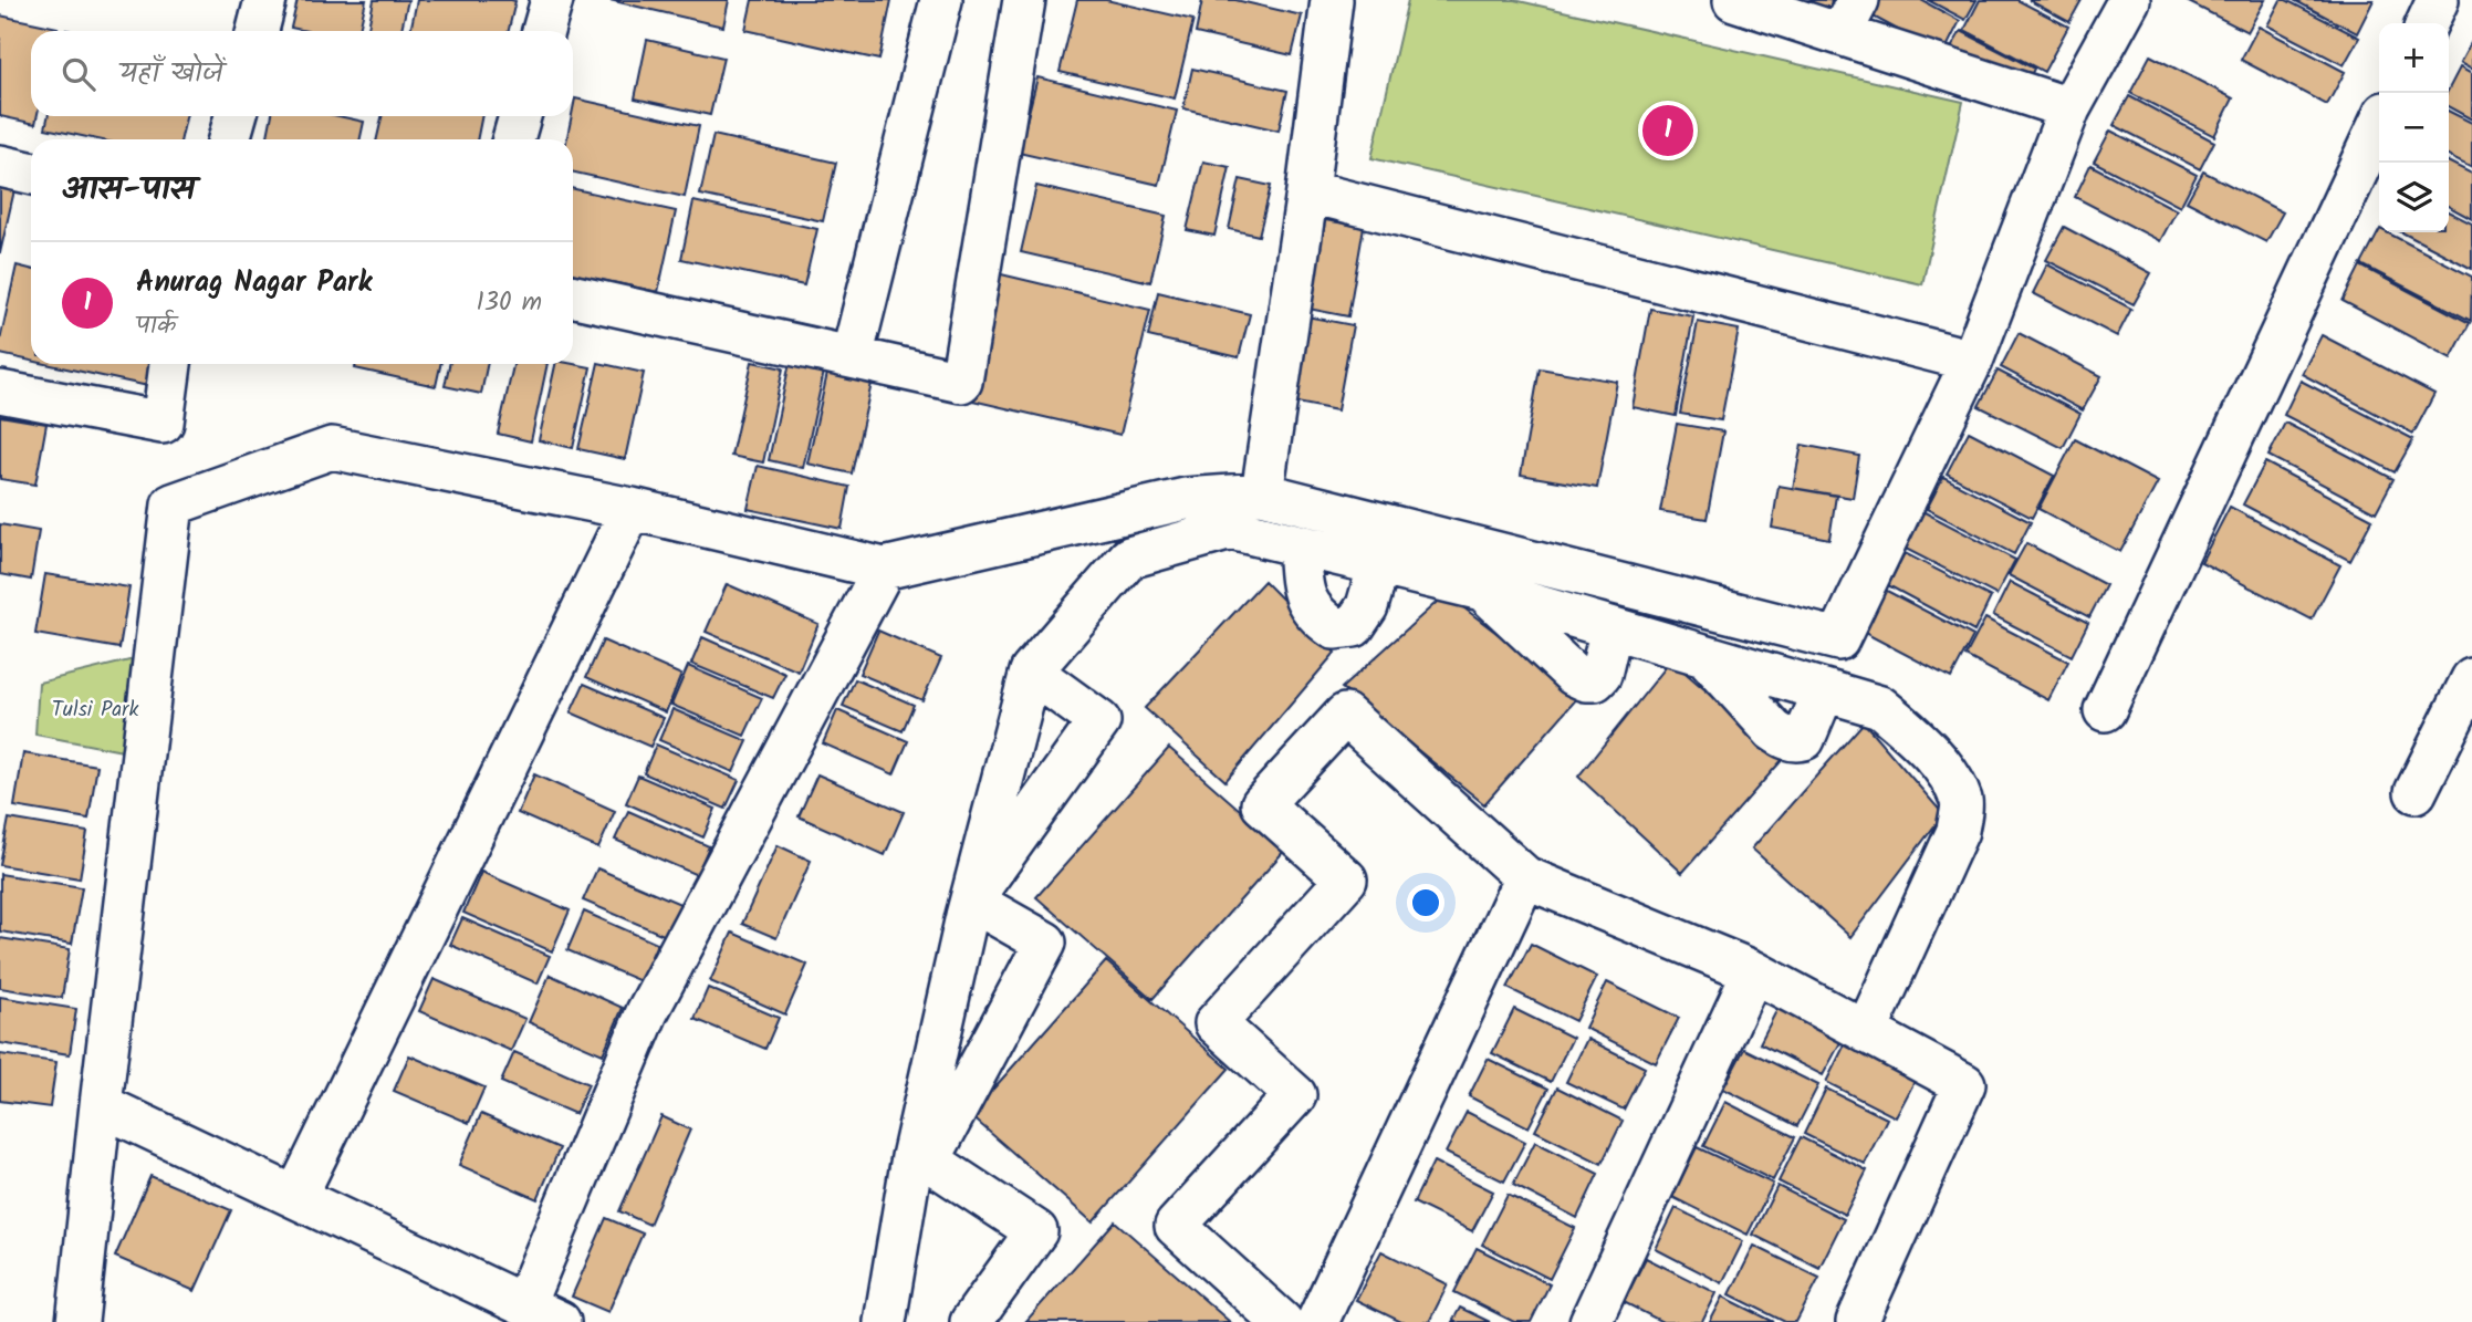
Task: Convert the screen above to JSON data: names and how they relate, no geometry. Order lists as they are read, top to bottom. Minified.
{"parks":["Tulsi Park"],"page":{"map_buttons":["+","−"],"search":"यहाँ खोजें","pins":"1","heading":"आस-पास","list":[{"mark":"1","name":"Anurag Nagar Park","note":"पार्क","value":"130 m"}]}}
